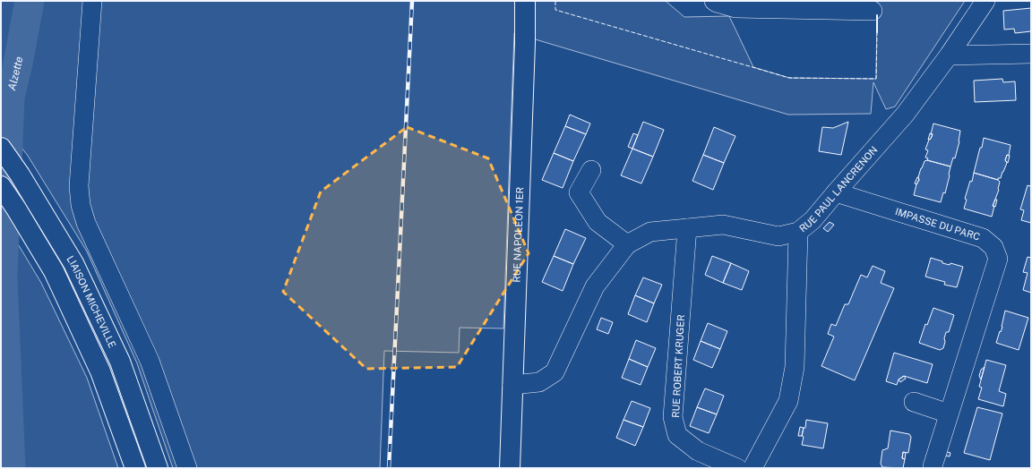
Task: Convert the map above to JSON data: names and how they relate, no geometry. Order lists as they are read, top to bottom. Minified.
{"streets":{"main road":["RUE NAPOLÉON 1ER","LIAISON MICHEVILLE"],"street":["RUE PAUL LANCRENON","IMPASSE DU PARC","RUE ROBERT KRUGER"]},"crossings":[["RUE PAUL LANCRENON","IMPASSE DU PARC"]],"water":["Alzette"]}
